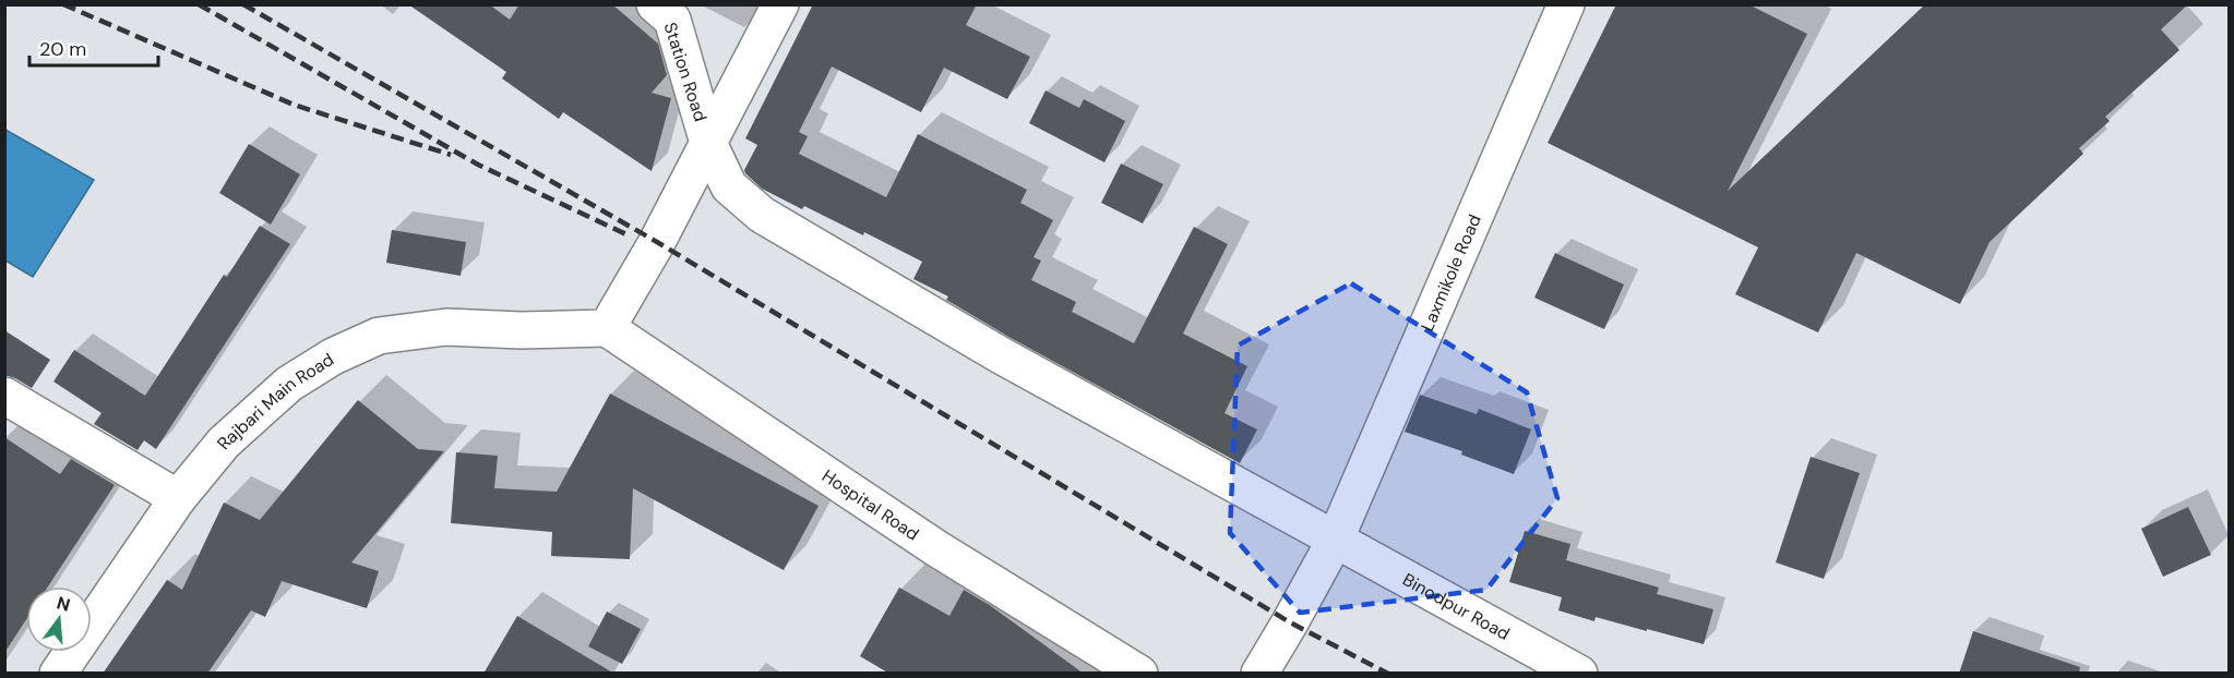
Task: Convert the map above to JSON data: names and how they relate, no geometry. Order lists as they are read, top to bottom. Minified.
{"streets":{"street":["Station Road","Laxmikole Road","Rajbari Main Road","Hospital Road","Binodpur Road"]},"crossings":[["Station Road","Laxmikole Road"],["Station Road","Binodpur Road"],["Laxmikole Road","Binodpur Road"],["Rajbari Main Road","Hospital Road"]],"scale_bar":"20 m","north":"top"}
